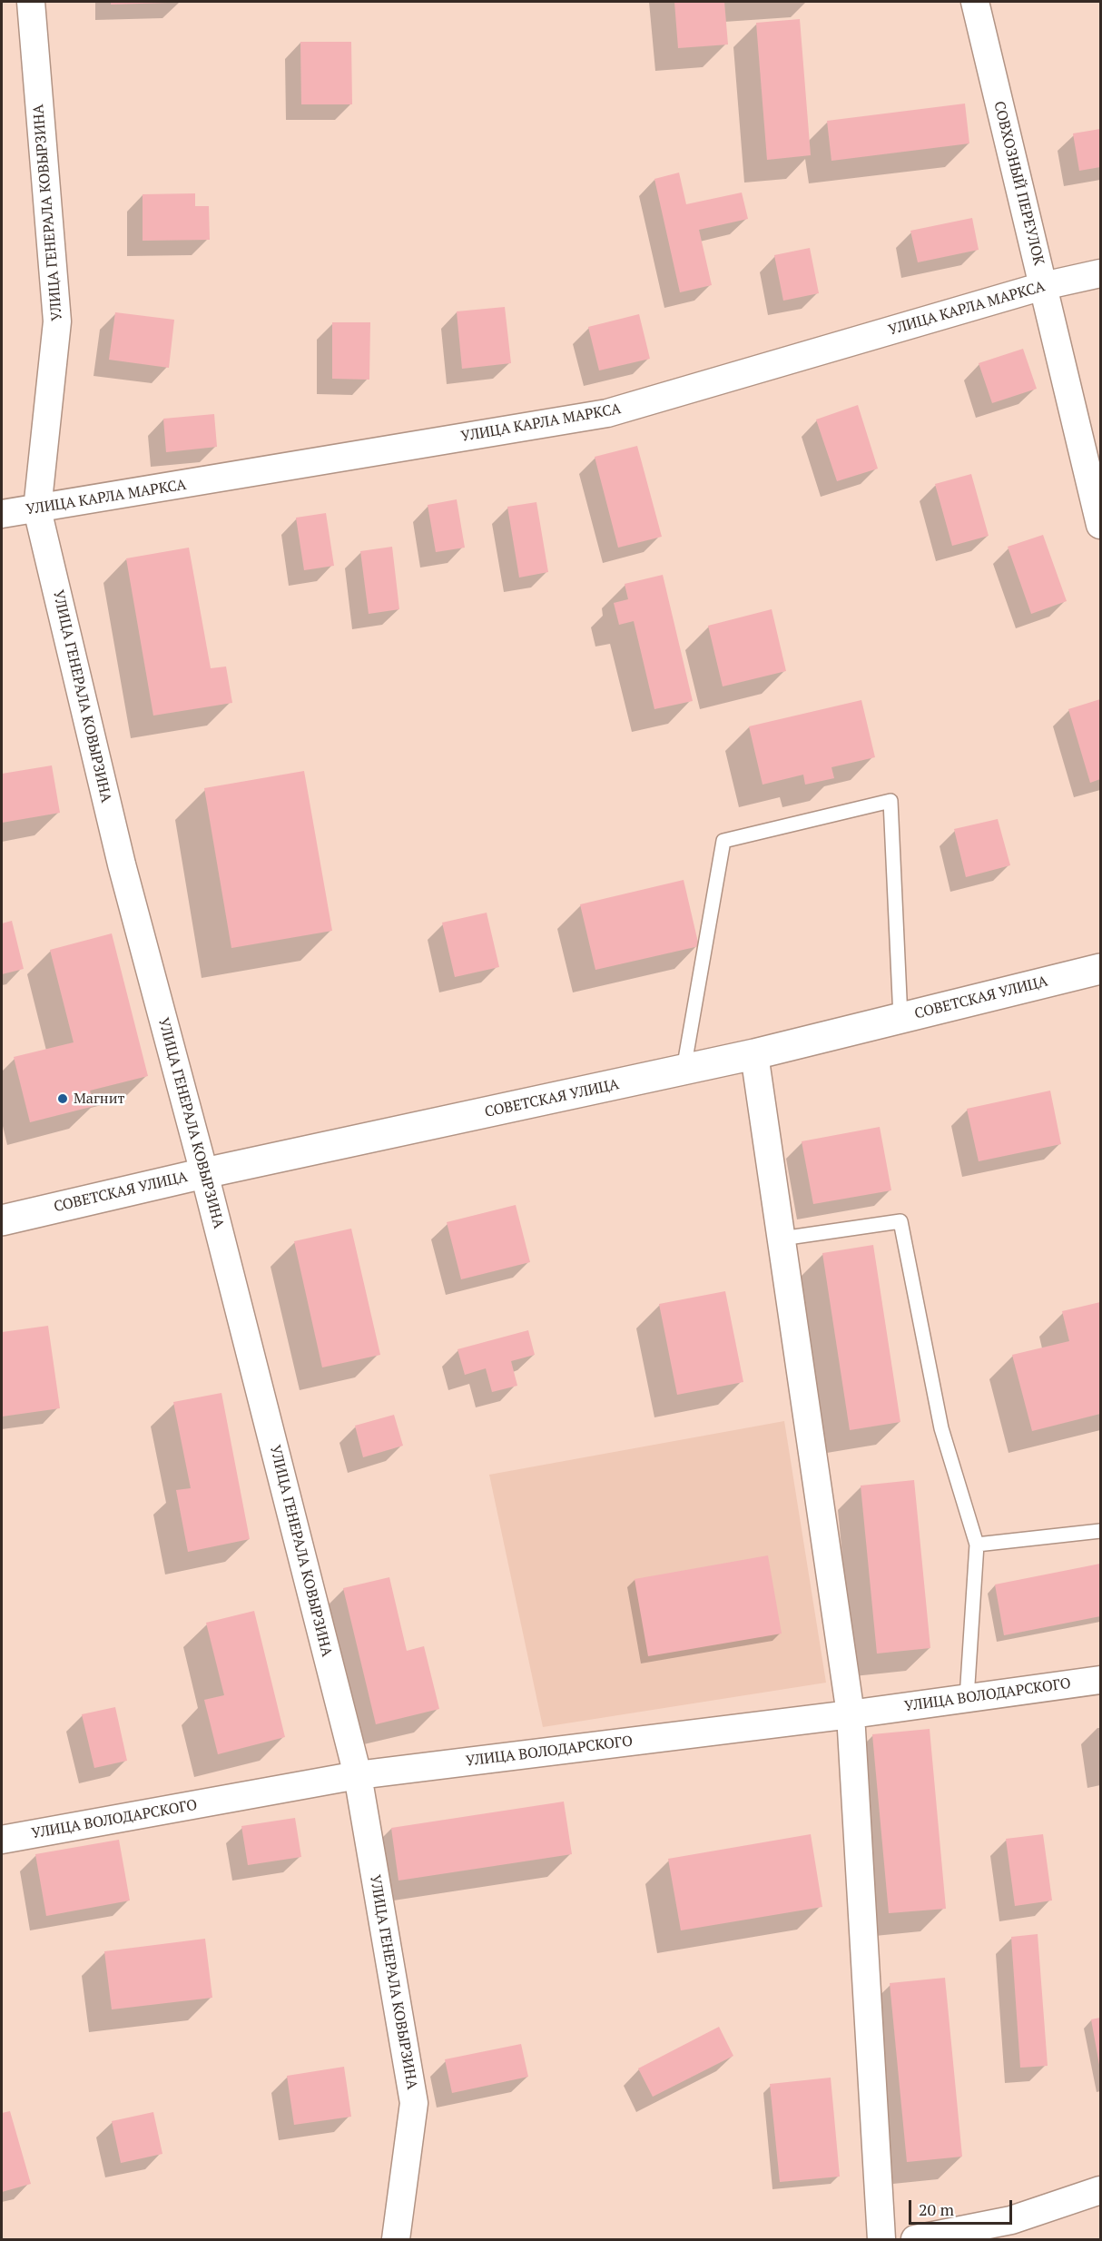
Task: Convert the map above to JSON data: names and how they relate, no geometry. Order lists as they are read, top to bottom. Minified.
{"streets":{"street":["СОВХОЗНЫЙ ПЕРЕУЛОК","УЛИЦА ГЕНЕРАЛА КОВЫРЗИНА","УЛИЦА КАРЛА МАРКСА","СОВЕТСКАЯ УЛИЦА","УЛИЦА ВОЛОДАРСКОГО"]},"crossings":[["СОВХОЗНЫЙ ПЕРЕУЛОК","УЛИЦА КАРЛА МАРКСА"],["УЛИЦА ГЕНЕРАЛА КОВЫРЗИНА","УЛИЦА КАРЛА МАРКСА"],["УЛИЦА ГЕНЕРАЛА КОВЫРЗИНА","СОВЕТСКАЯ УЛИЦА"],["УЛИЦА ГЕНЕРАЛА КОВЫРЗИНА","УЛИЦА ВОЛОДАРСКОГО"]],"places":["Магнит"],"scale_bar":"20 m"}
